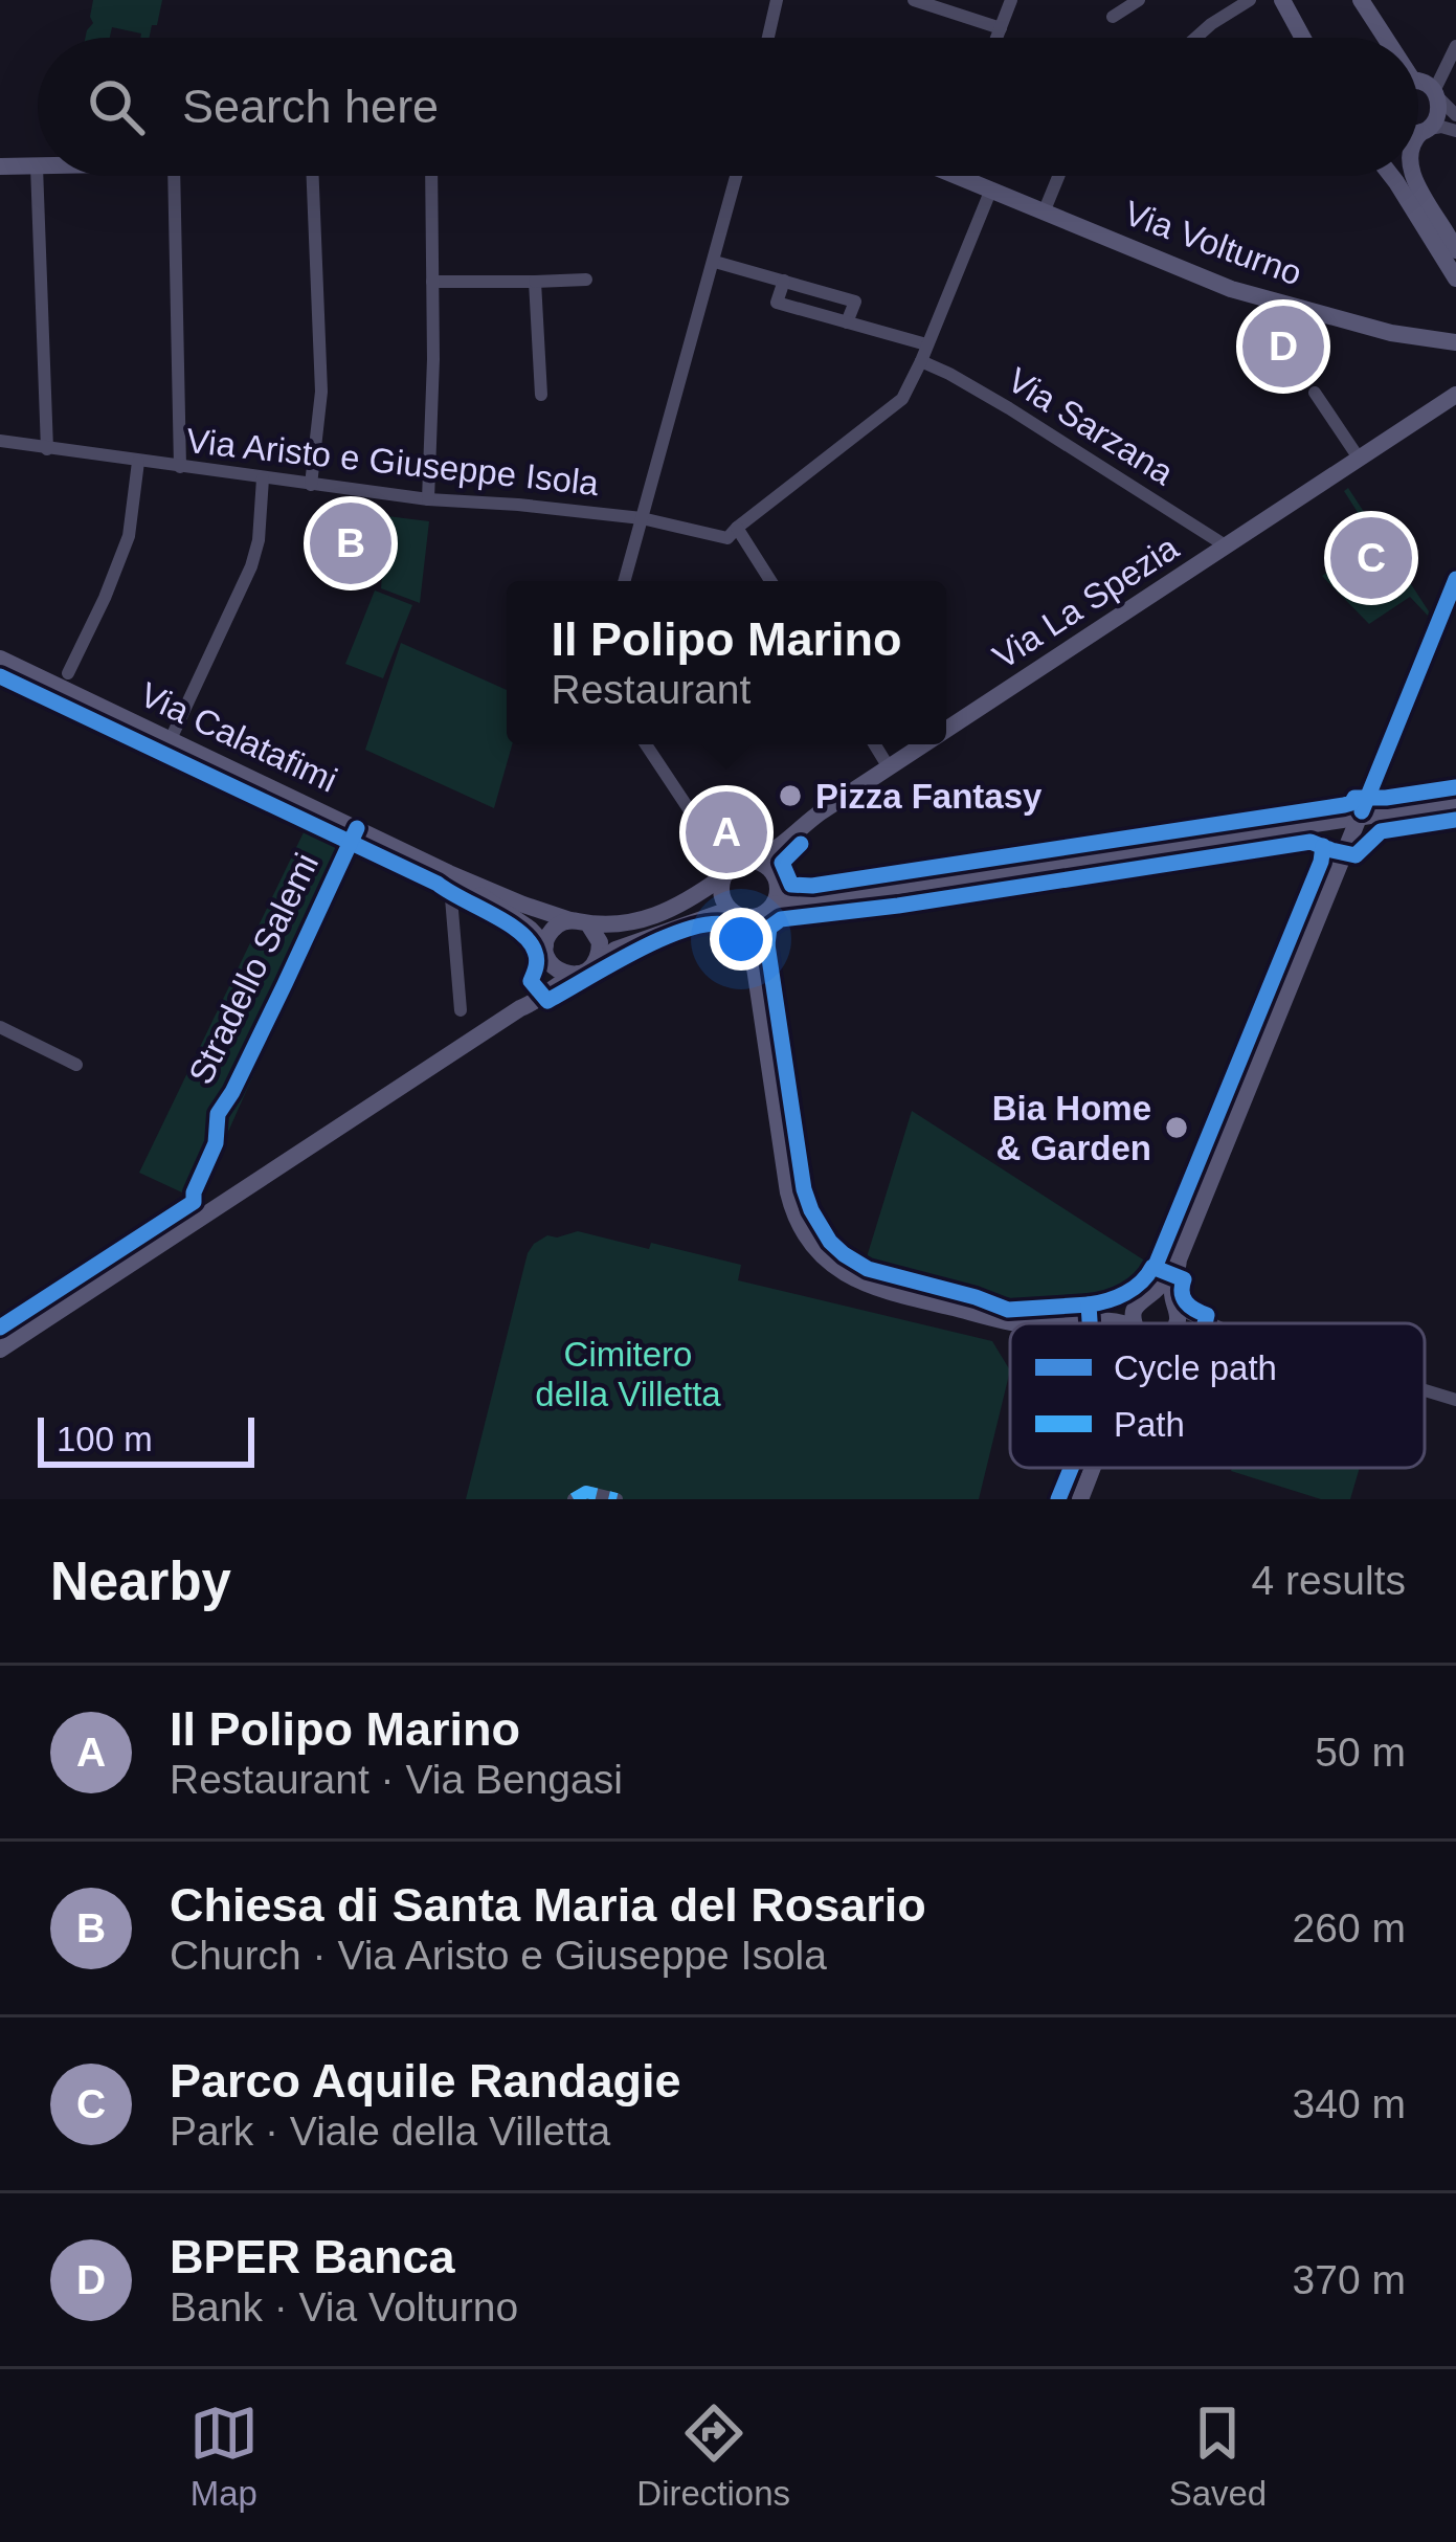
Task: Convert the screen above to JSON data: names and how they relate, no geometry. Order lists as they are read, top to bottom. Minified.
{"streets":{"street":["Via Volturno","Via Sarzana","Via Aristo e Giuseppe Isola","Via La Spezia","Via Calatafimi"],"cycle path":["Stradello Salemi"]},"crossings":[["Via Sarzana","Via La Spezia"],["Via La Spezia","Via Calatafimi"]],"parks":["Cimitero della Villetta"],"places":["Pizza Fantasy","Bia Home & Garden"],"legend":["Cycle path","Path"],"scale_bar":"100 m","page":{"search":"Search here","pins":["D","B","C","A"],"popup":["Il Polipo Marino","Restaurant"],"scale":"100 m","heading":["Nearby","4 results"],"list":[{"mark":"A","name":"Il Polipo Marino","note":"Restaurant · Via Bengasi","value":"50 m"},{"mark":"B","name":"Chiesa di Santa Maria del Rosario","note":"Church · Via Aristo e Giuseppe Isola","value":"260 m"},{"mark":"C","name":"Parco Aquile Randagie","note":"Park · Viale della Villetta","value":"340 m"},{"mark":"D","name":"BPER Banca","note":"Bank · Via Volturno","value":"370 m"}],"nav":["Map","Directions","Saved"]}}
